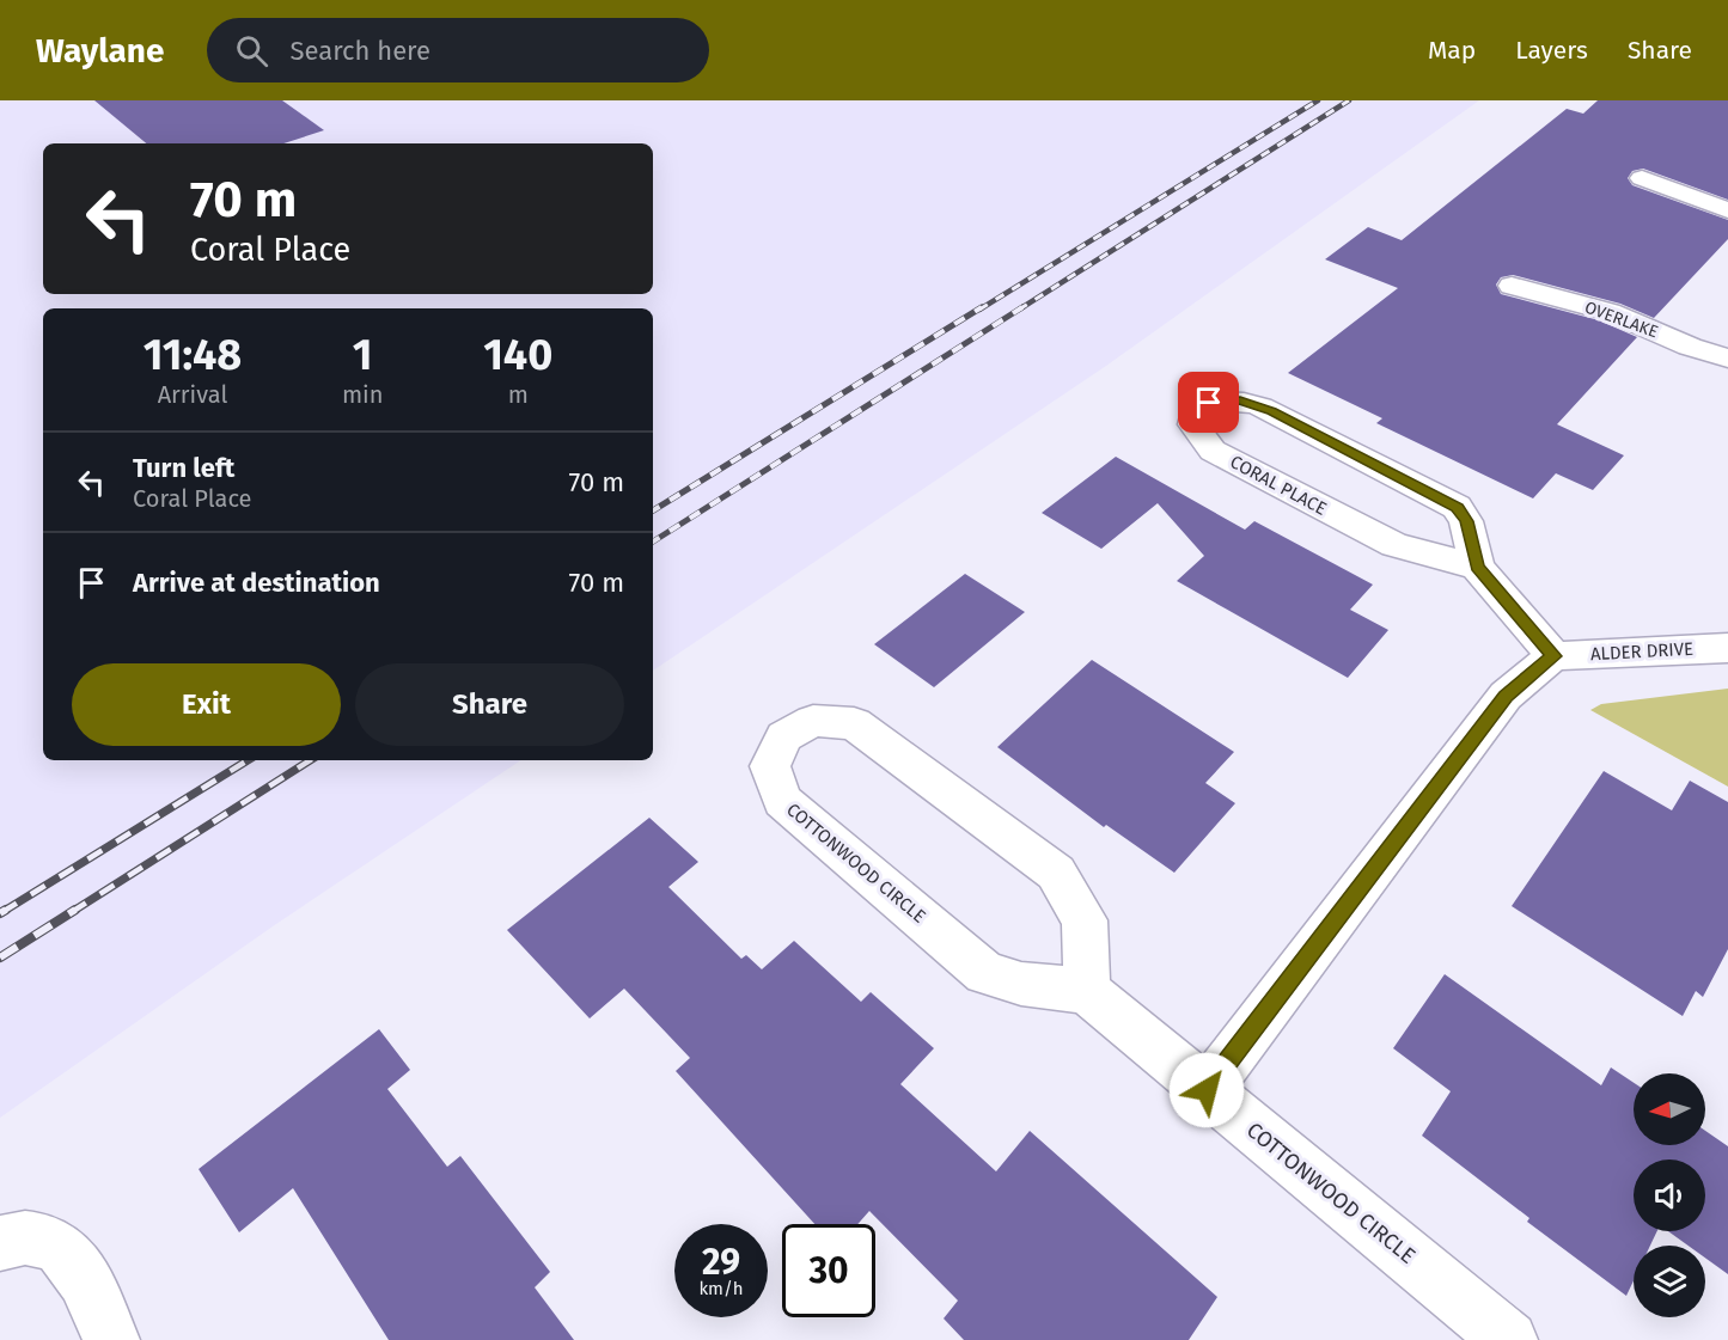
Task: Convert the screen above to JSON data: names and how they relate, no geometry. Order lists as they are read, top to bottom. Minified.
{"streets":{"street":["OVERLAKE","CORAL PLACE","ALDER DRIVE","COTTONWOOD CIRCLE"]},"crossings":[["CORAL PLACE","ALDER DRIVE"]],"north":"left","page":{"header":"Waylane","search":"Search here","nav":["Map","Layers","Share"],"turn":["70 m","Coral Place"],"eta":["11:48","Arrival","1","min","140","m"],"list":[{"name":"Turn left","note":"Coral Place","value":"70 m"},{"name":"Arrive at destination","value":"70 m"}],"buttons":["Exit","Share"],"speed":"29 km/h","limit":"30"}}
